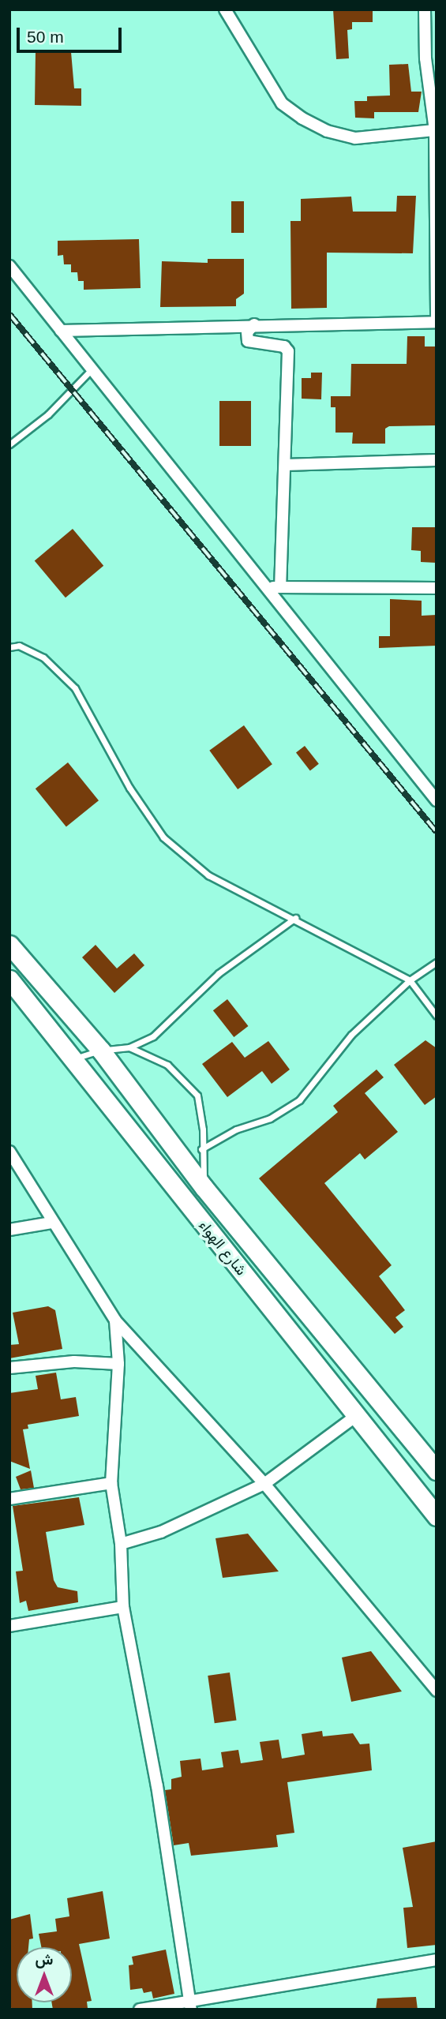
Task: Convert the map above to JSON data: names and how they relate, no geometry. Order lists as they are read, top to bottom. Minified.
{"streets":{"main road":["شارع الهواء"]},"scale_bar":"50 m","north":"top"}
